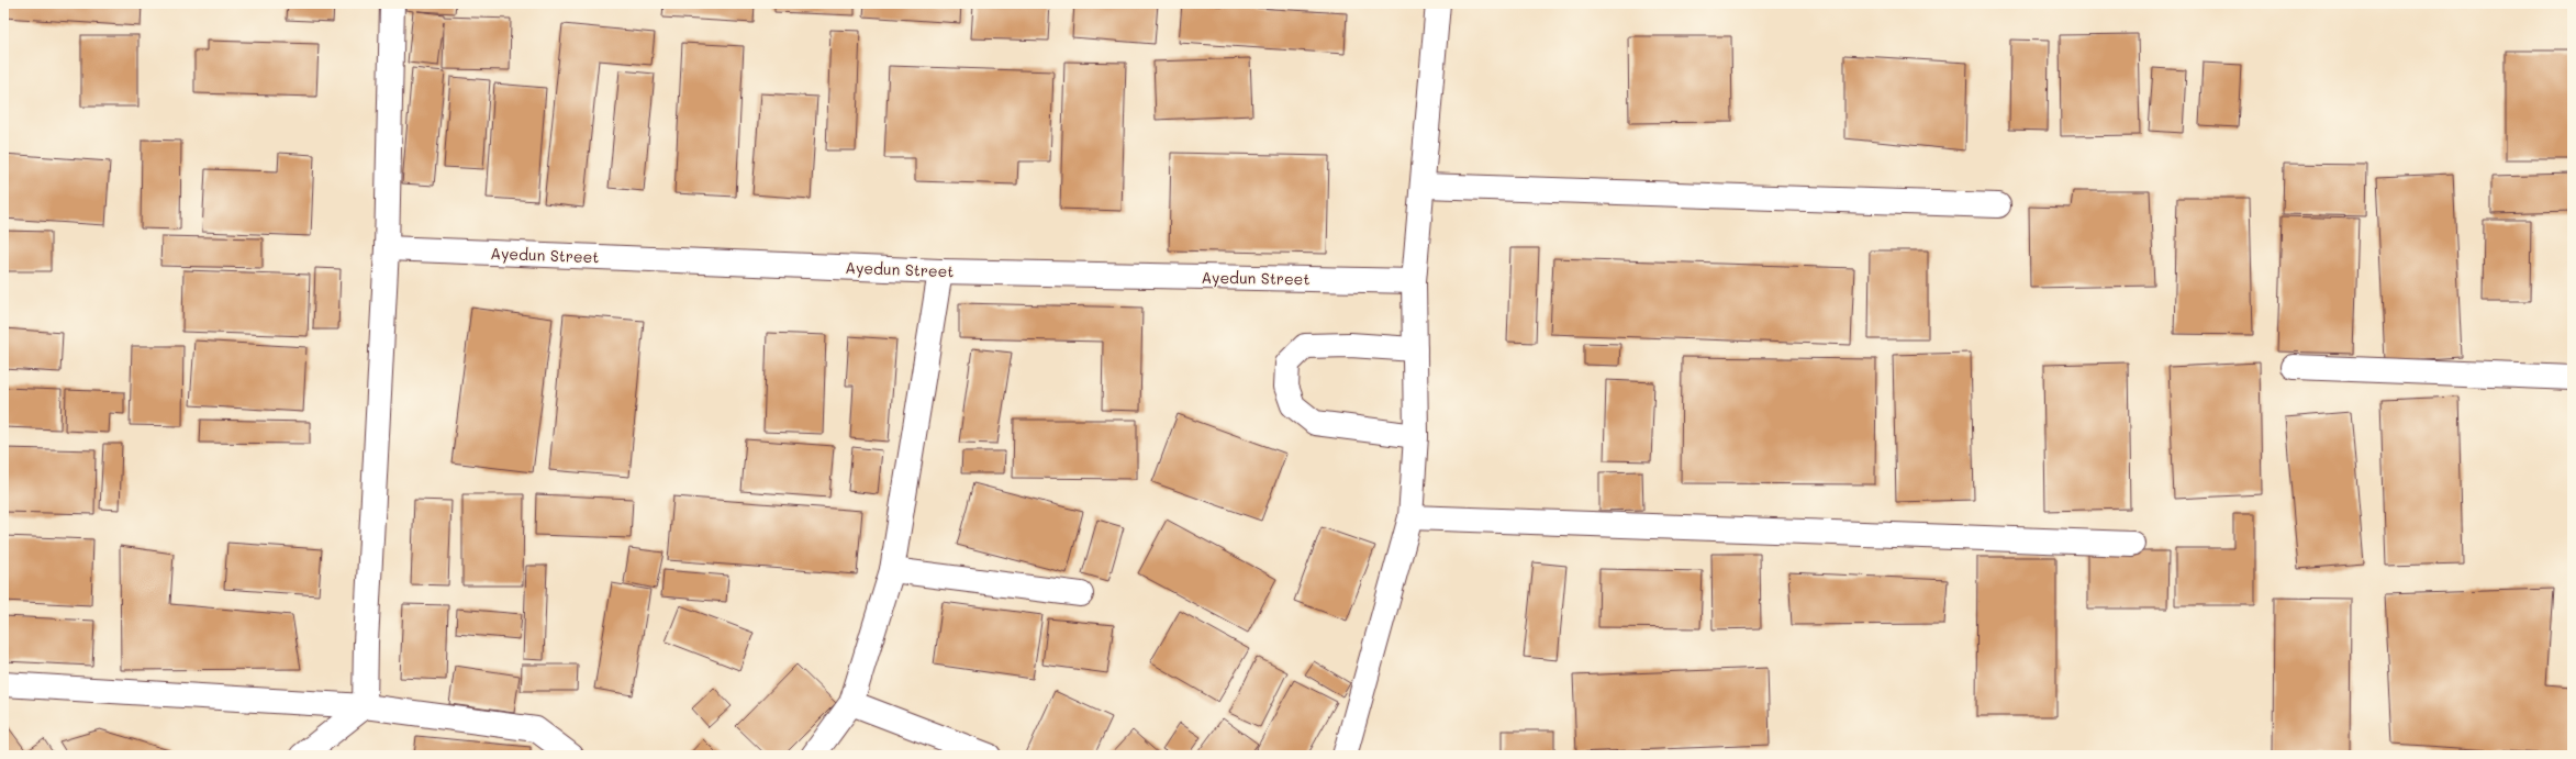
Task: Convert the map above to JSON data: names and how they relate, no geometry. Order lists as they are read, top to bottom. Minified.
{"streets":{"street":["Ayedun Street"]}}
